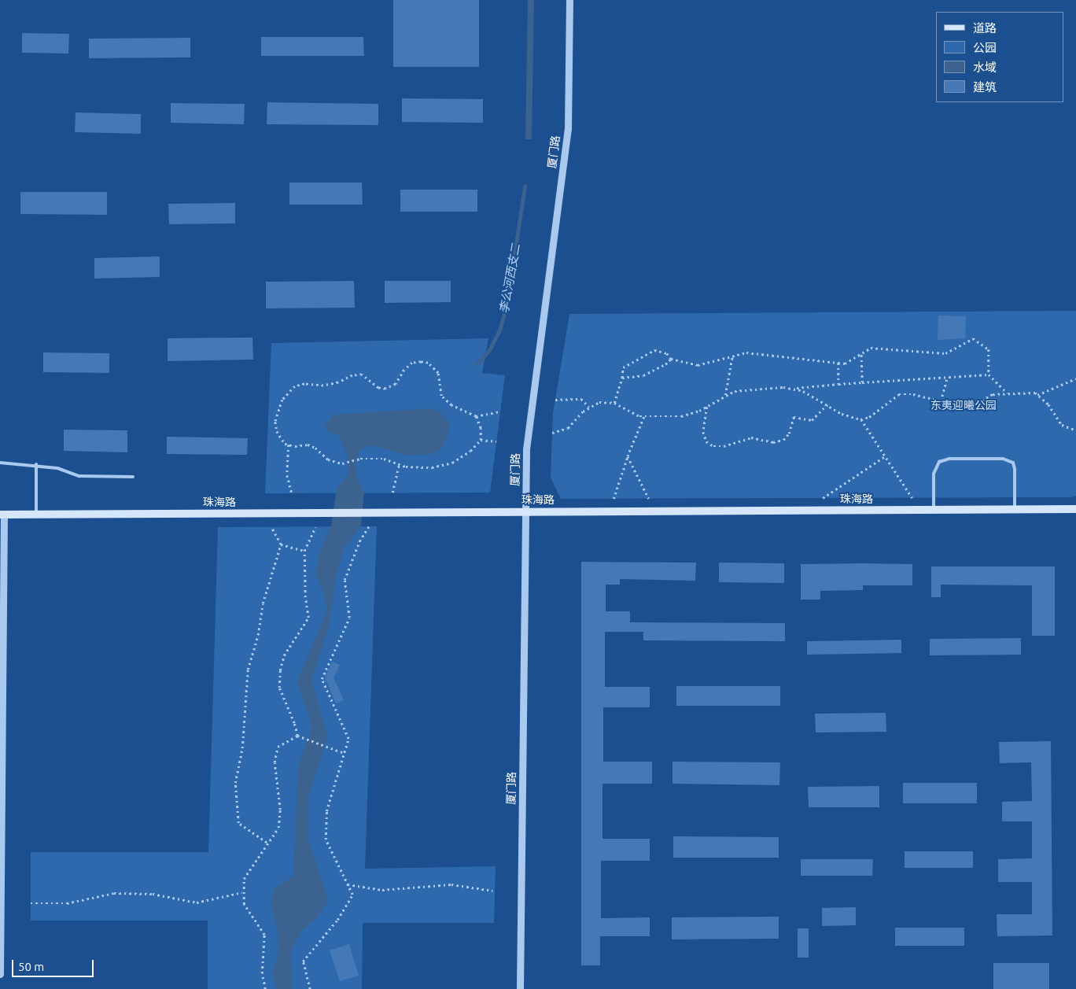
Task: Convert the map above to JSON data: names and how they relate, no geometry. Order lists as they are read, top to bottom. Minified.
{"streets":{"main road":["珠海路"],"street":["厦门路"]},"crossings":[["厦门路","珠海路"]],"water":["李公河西支二"],"parks":["东夷迎曦公园"],"legend":["道路","公园","水域","建筑"],"scale_bar":"50 m"}
